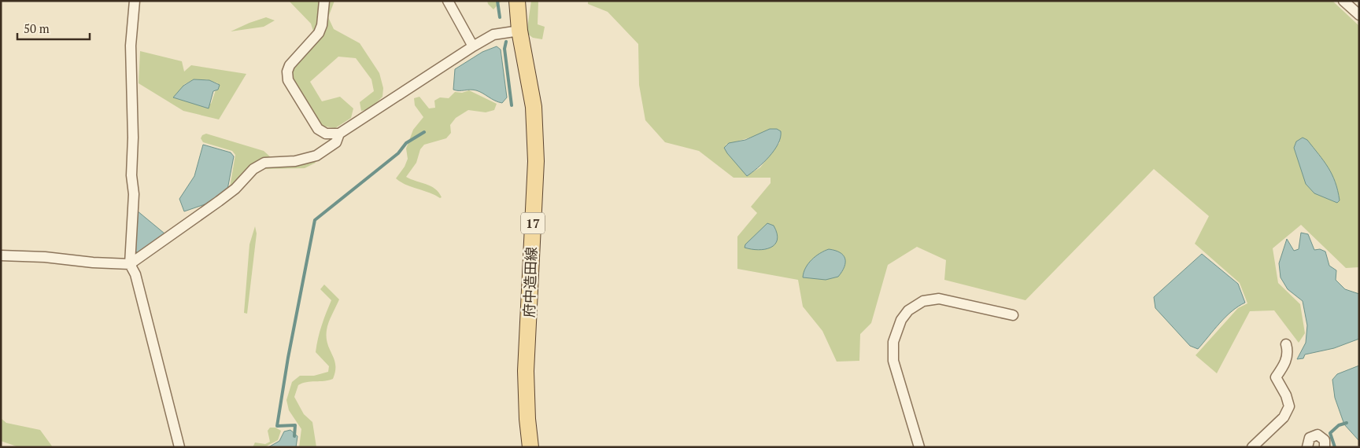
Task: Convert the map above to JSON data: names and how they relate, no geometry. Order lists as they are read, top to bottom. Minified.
{"streets":{"main road":["17","府中造田線"]},"scale_bar":"50 m"}
